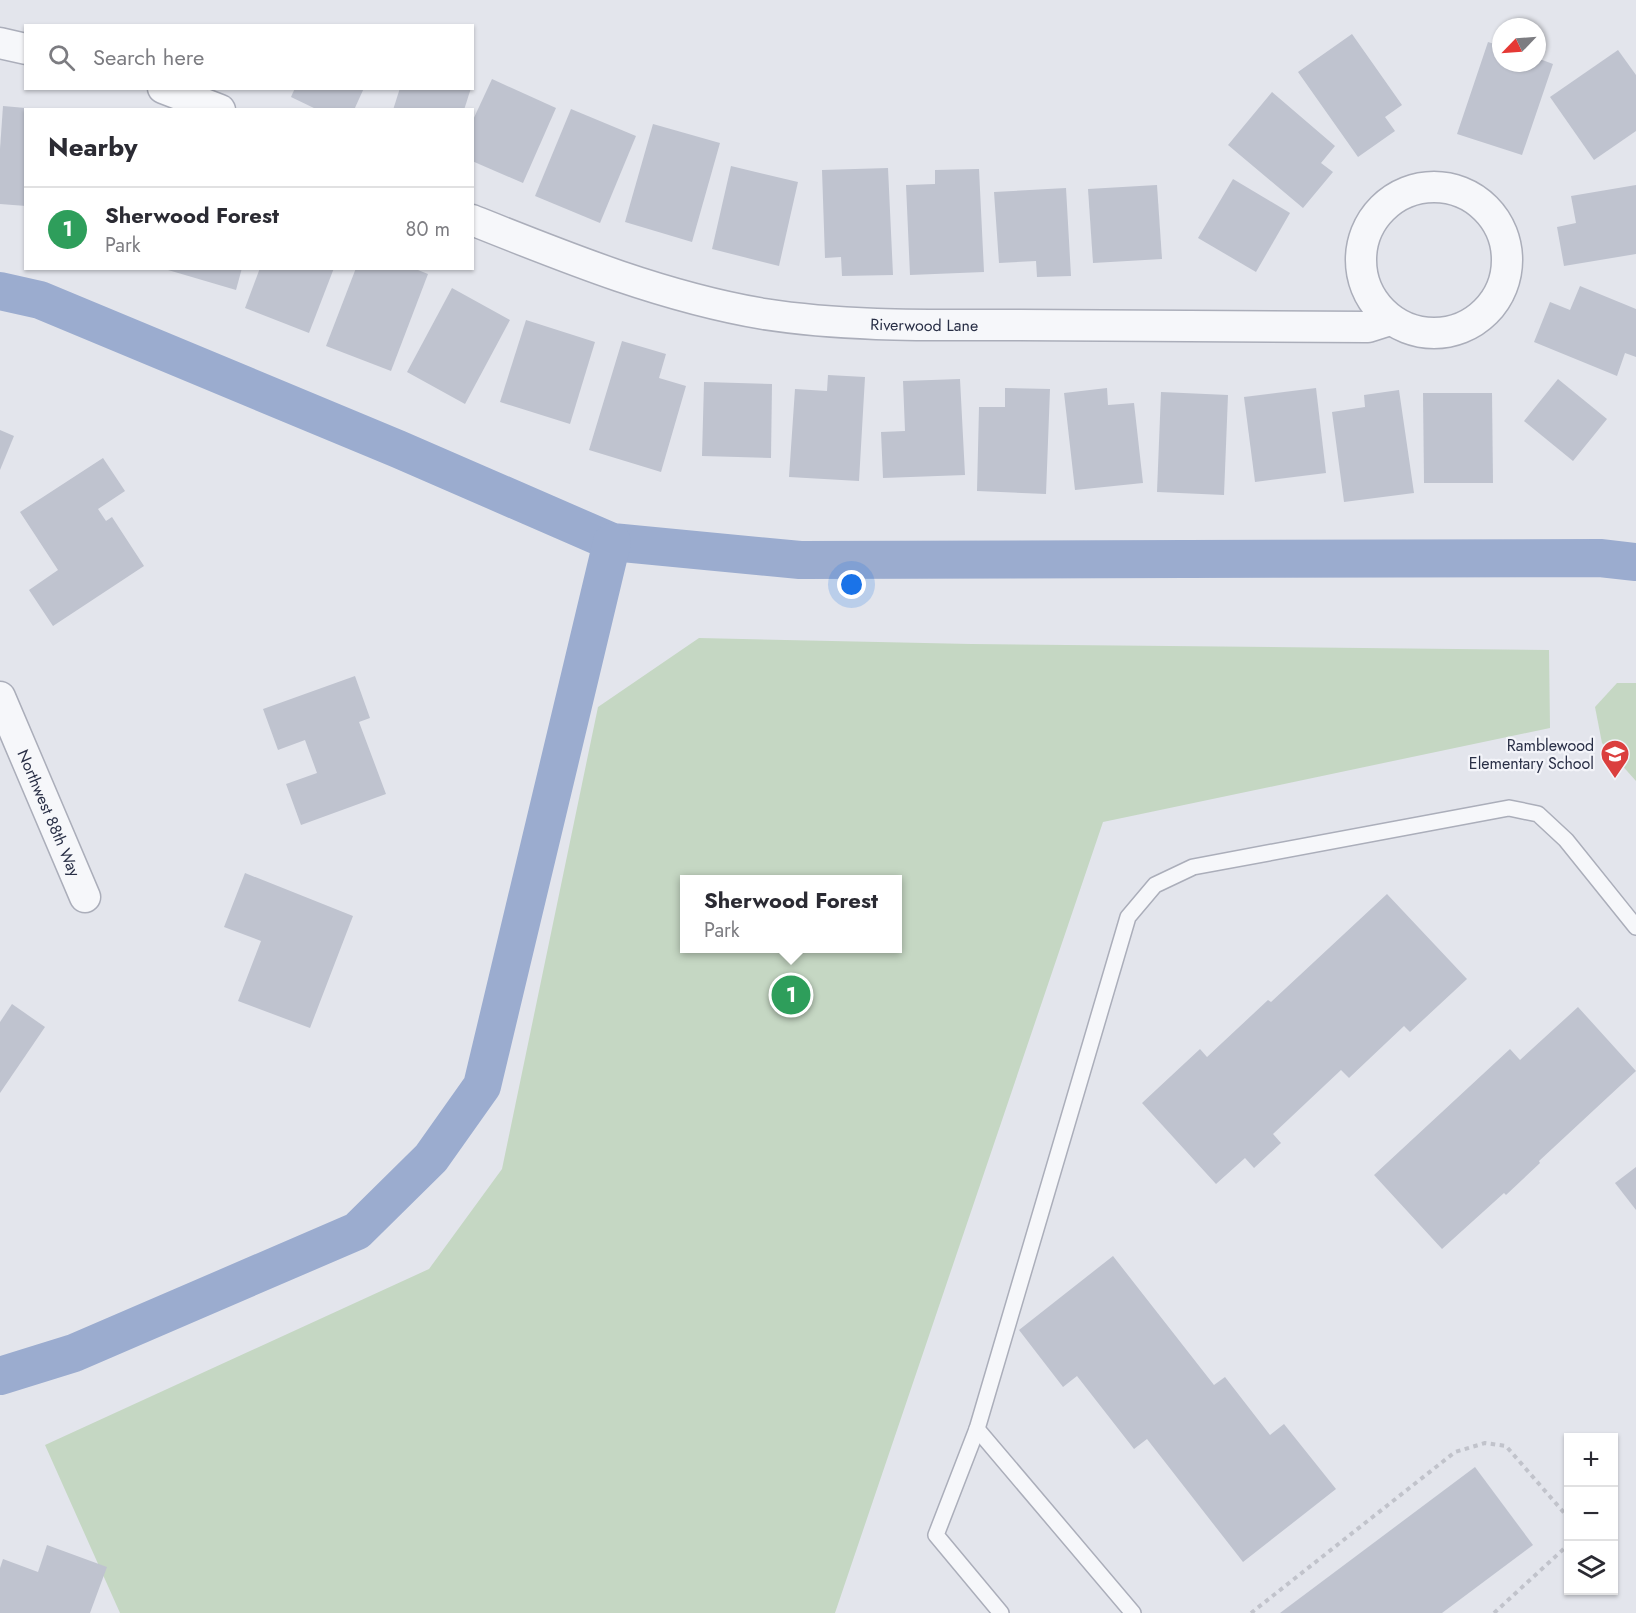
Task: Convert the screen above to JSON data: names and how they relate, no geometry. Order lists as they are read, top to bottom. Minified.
{"streets":{"street":["Riverwood Lane","Northwest 88th Way"]},"places":{"school or university":["Ramblewood Elementary School"]},"north":"bottom left","page":{"search":"Search here","heading":"Nearby","list":[{"mark":"1","name":"Sherwood Forest","note":"Park","value":"80 m"}],"popup":["Sherwood Forest","Park"],"pins":"1","map_buttons":["+","−"]}}
